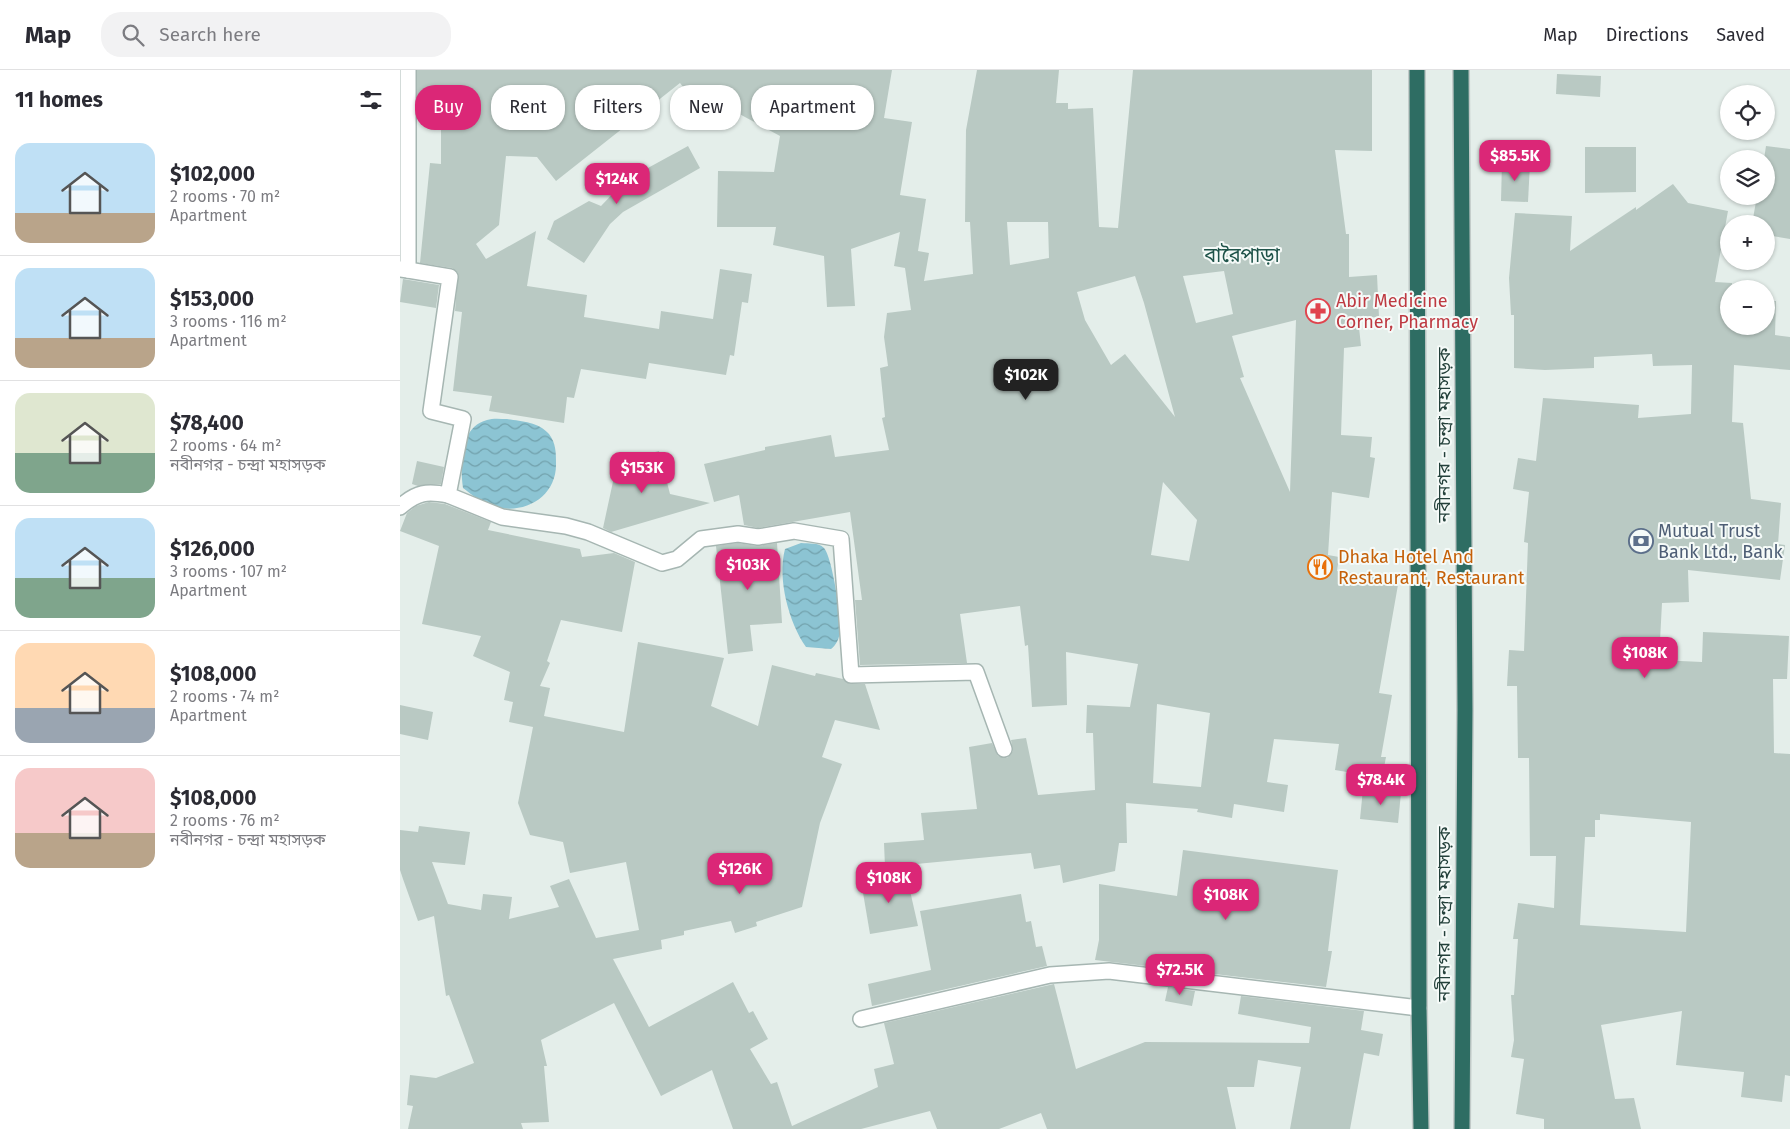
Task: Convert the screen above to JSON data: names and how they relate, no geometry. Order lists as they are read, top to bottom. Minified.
{"streets":{"highway":["নবীনগর - চন্দ্রা মহাসড়ক"]},"districts":["বারৈপাড়া"],"places":{"pharmacy":["Abir Medicine Corner, Pharmacy"],"bank":["Mutual Trust Bank Ltd., Bank"],"restaurant":["Dhaka Hotel And Restaurant, Restaurant"]},"page":{"header":"Map","search":"Search here","nav":["Map","Directions","Saved"],"heading":"11 homes","map_buttons":["+","−"],"chip":["Buy","Rent","Filters","New","Apartment"],"list":[{"name":"$102,000","note":"2 rooms · 70 m² · Apartment"},{"name":"$153,000","note":"3 rooms · 116 m² · Apartment"},{"name":"$78,400","note":"2 rooms · 64 m² · নবীনগর - চন্দ্রা মহাসড়ক"},{"name":"$126,000","note":"3 rooms · 107 m² · Apartment"},{"name":"$108,000","note":"2 rooms · 74 m² · Apartment"},{"name":"$108,000","note":"2 rooms · 76 m² · নবীনগর - চন্দ্রা মহাসড়ক"}],"price":["$85.5K","$124K","$102K","$153K","$103K","$108K","$78.4K","$126K","$108K","$108K","$72.5K"]}}
